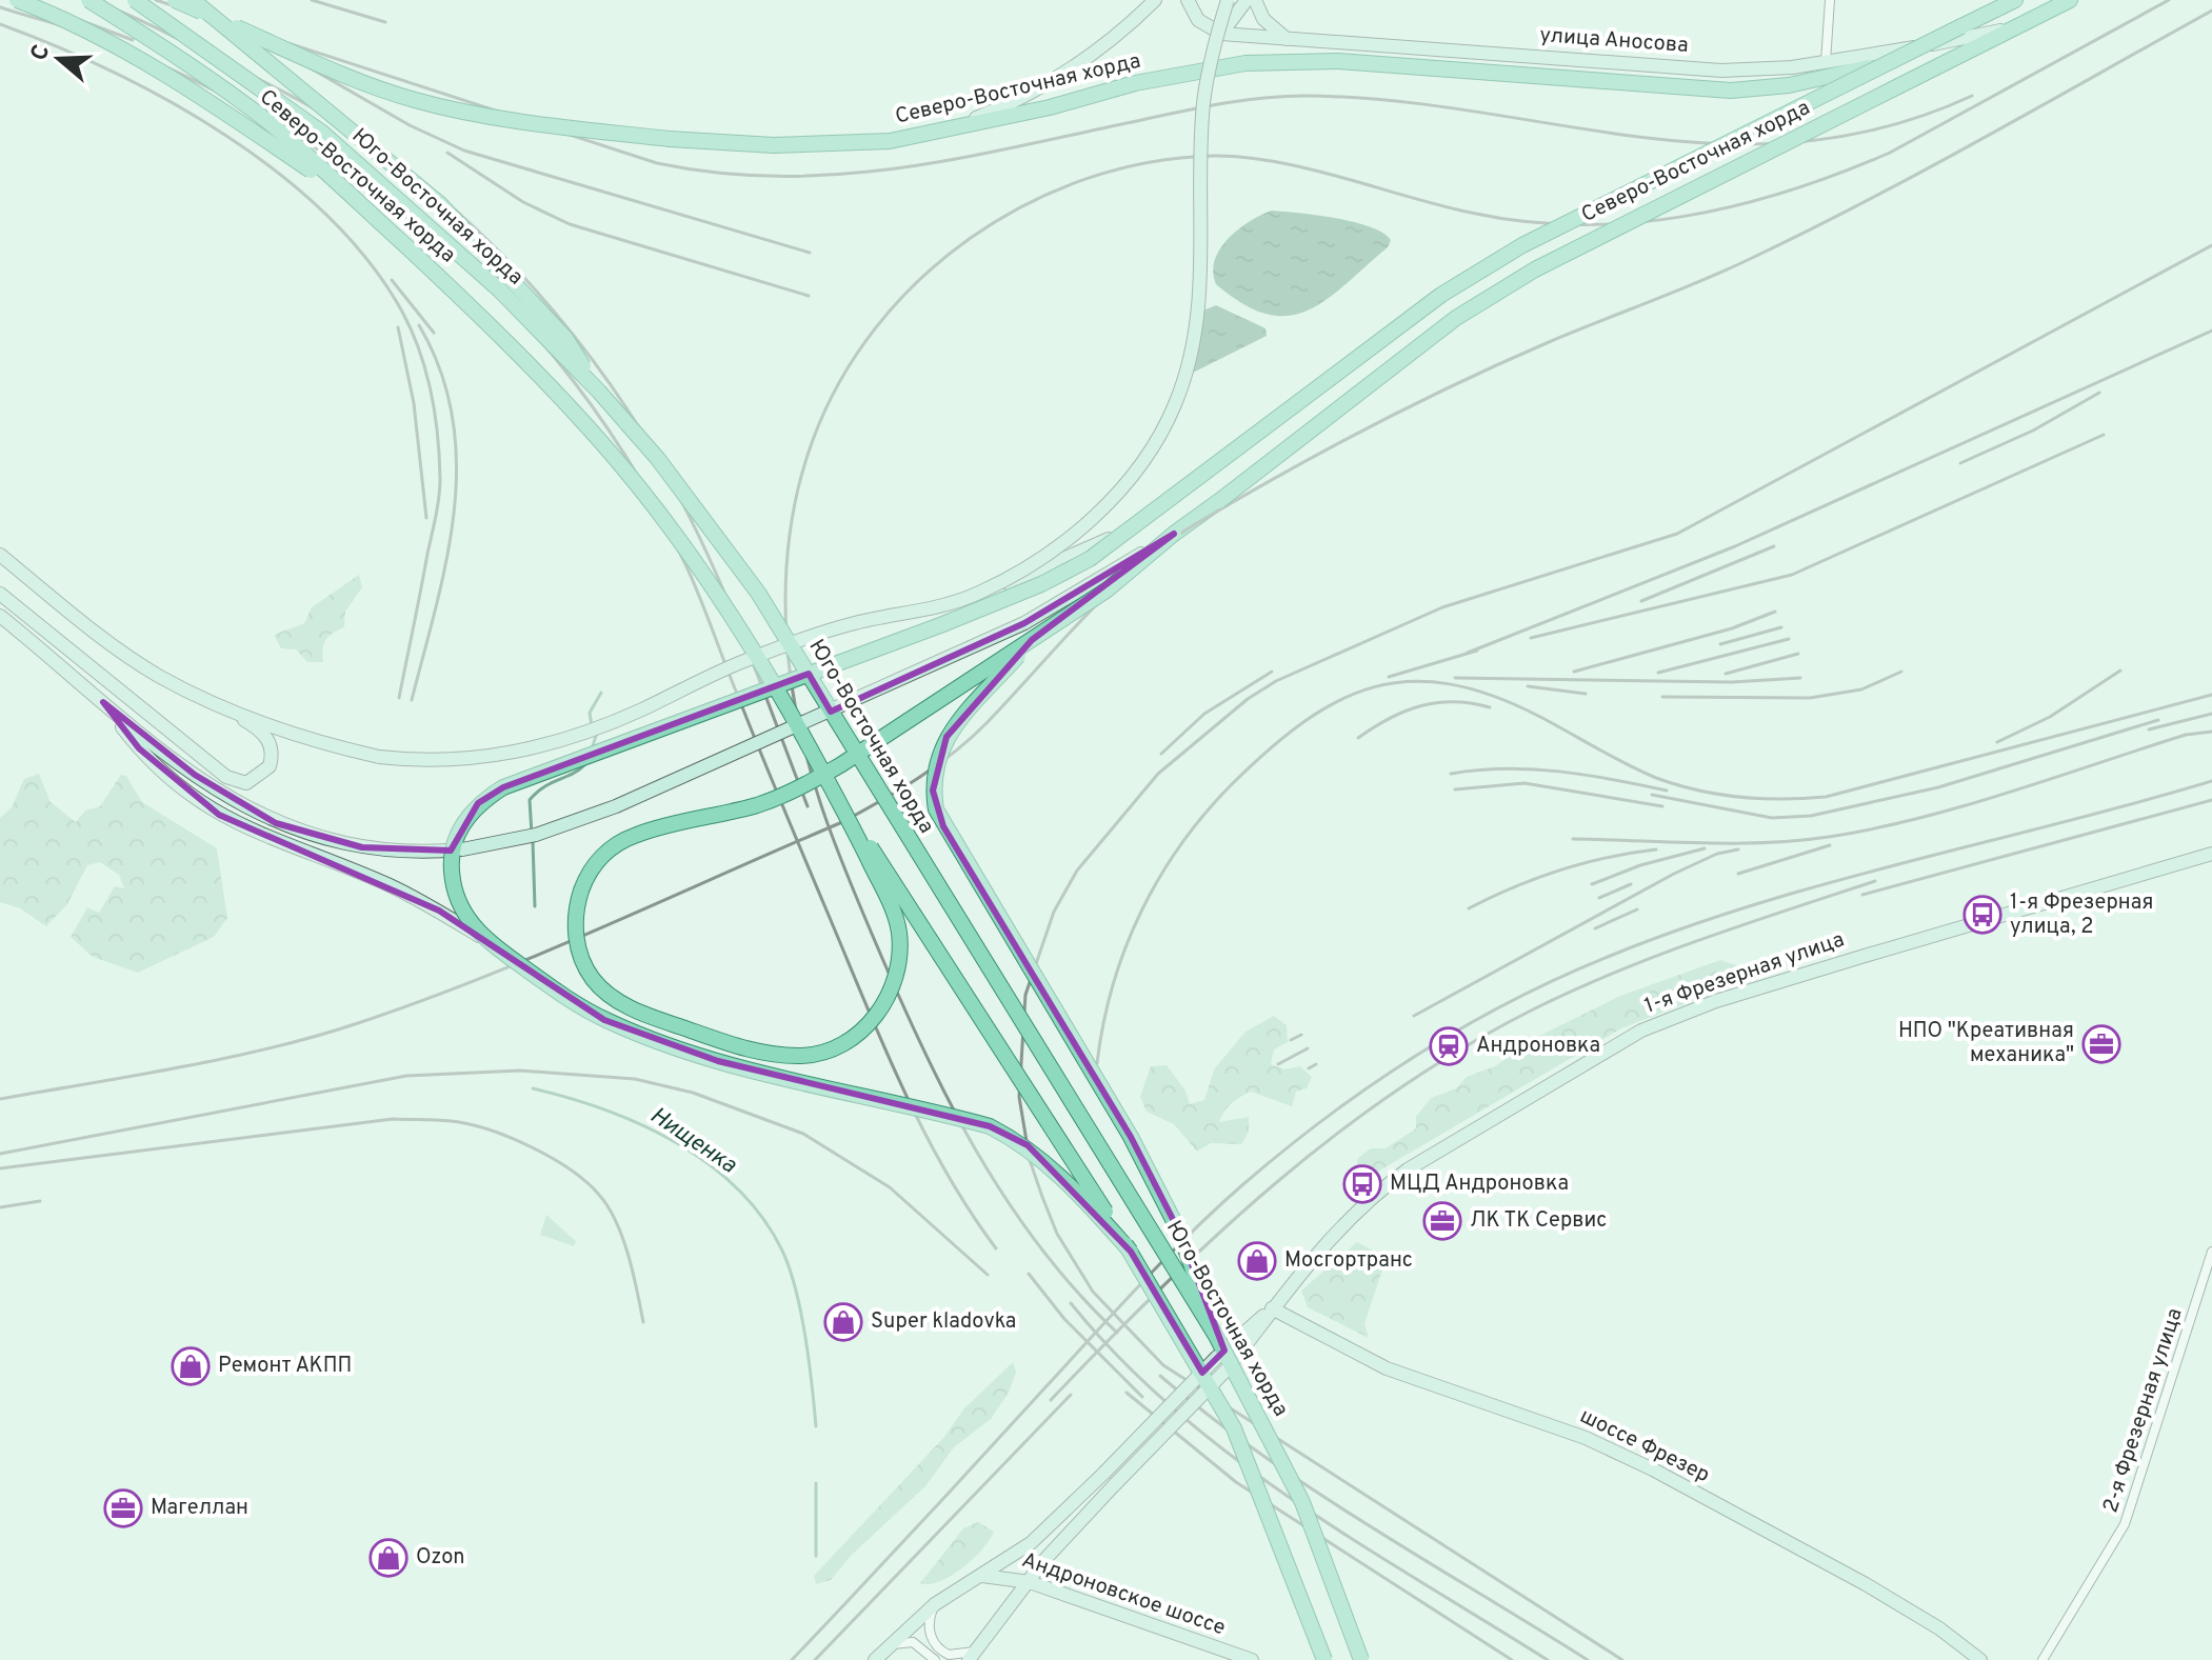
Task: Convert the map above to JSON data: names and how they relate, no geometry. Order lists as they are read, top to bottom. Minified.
{"streets":{"main road":["улица Аносова","Северо-Восточная хорда","Юго-Восточная хорда","1-я Фрезерная улица","шоссе Фрезер","Андроновское шоссе"],"street":["2-я Фрезерная улица"]},"crossings":[["1-я Фрезерная улица","шоссе Фрезер"],["1-я Фрезерная улица","Андроновское шоссе"]],"water":["Нищенка"],"places":{"bus stop":["1-я Фрезерная улица, 2","МЦД Андроновка"],"office":["НПО \"Креативная механика\"","ЛК ТК Сервис","Магеллан"],"station":["Андроновка"],"shop":["Мосгортранс","Super kladovka","Ремонт АКПП","Ozon"]},"north":"left"}
